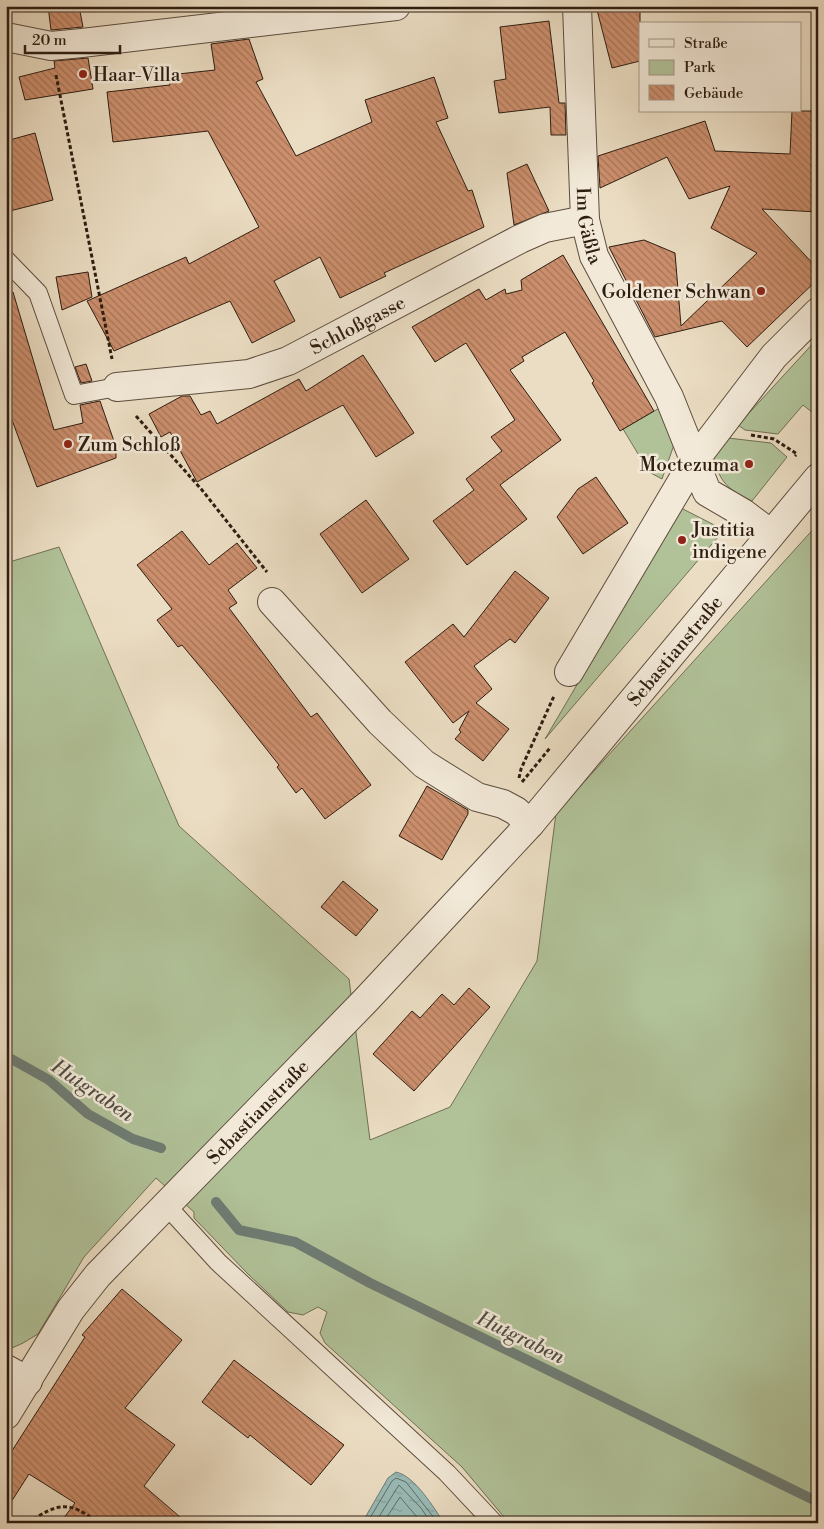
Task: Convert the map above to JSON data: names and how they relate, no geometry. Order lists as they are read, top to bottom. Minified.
{"streets":{"street":["Im Gäßla","Schloßgasse","Sebastianstraße"]},"crossings":[["Im Gäßla","Schloßgasse"],["Im Gäßla","Sebastianstraße"]],"water":["Hutgraben"],"places":["Haar-Villa","Goldener Schwan","Zum Schloß","Moctezuma","Justitia indigene"],"legend":["Straße","Park","Gebäude"],"scale_bar":"20 m"}
